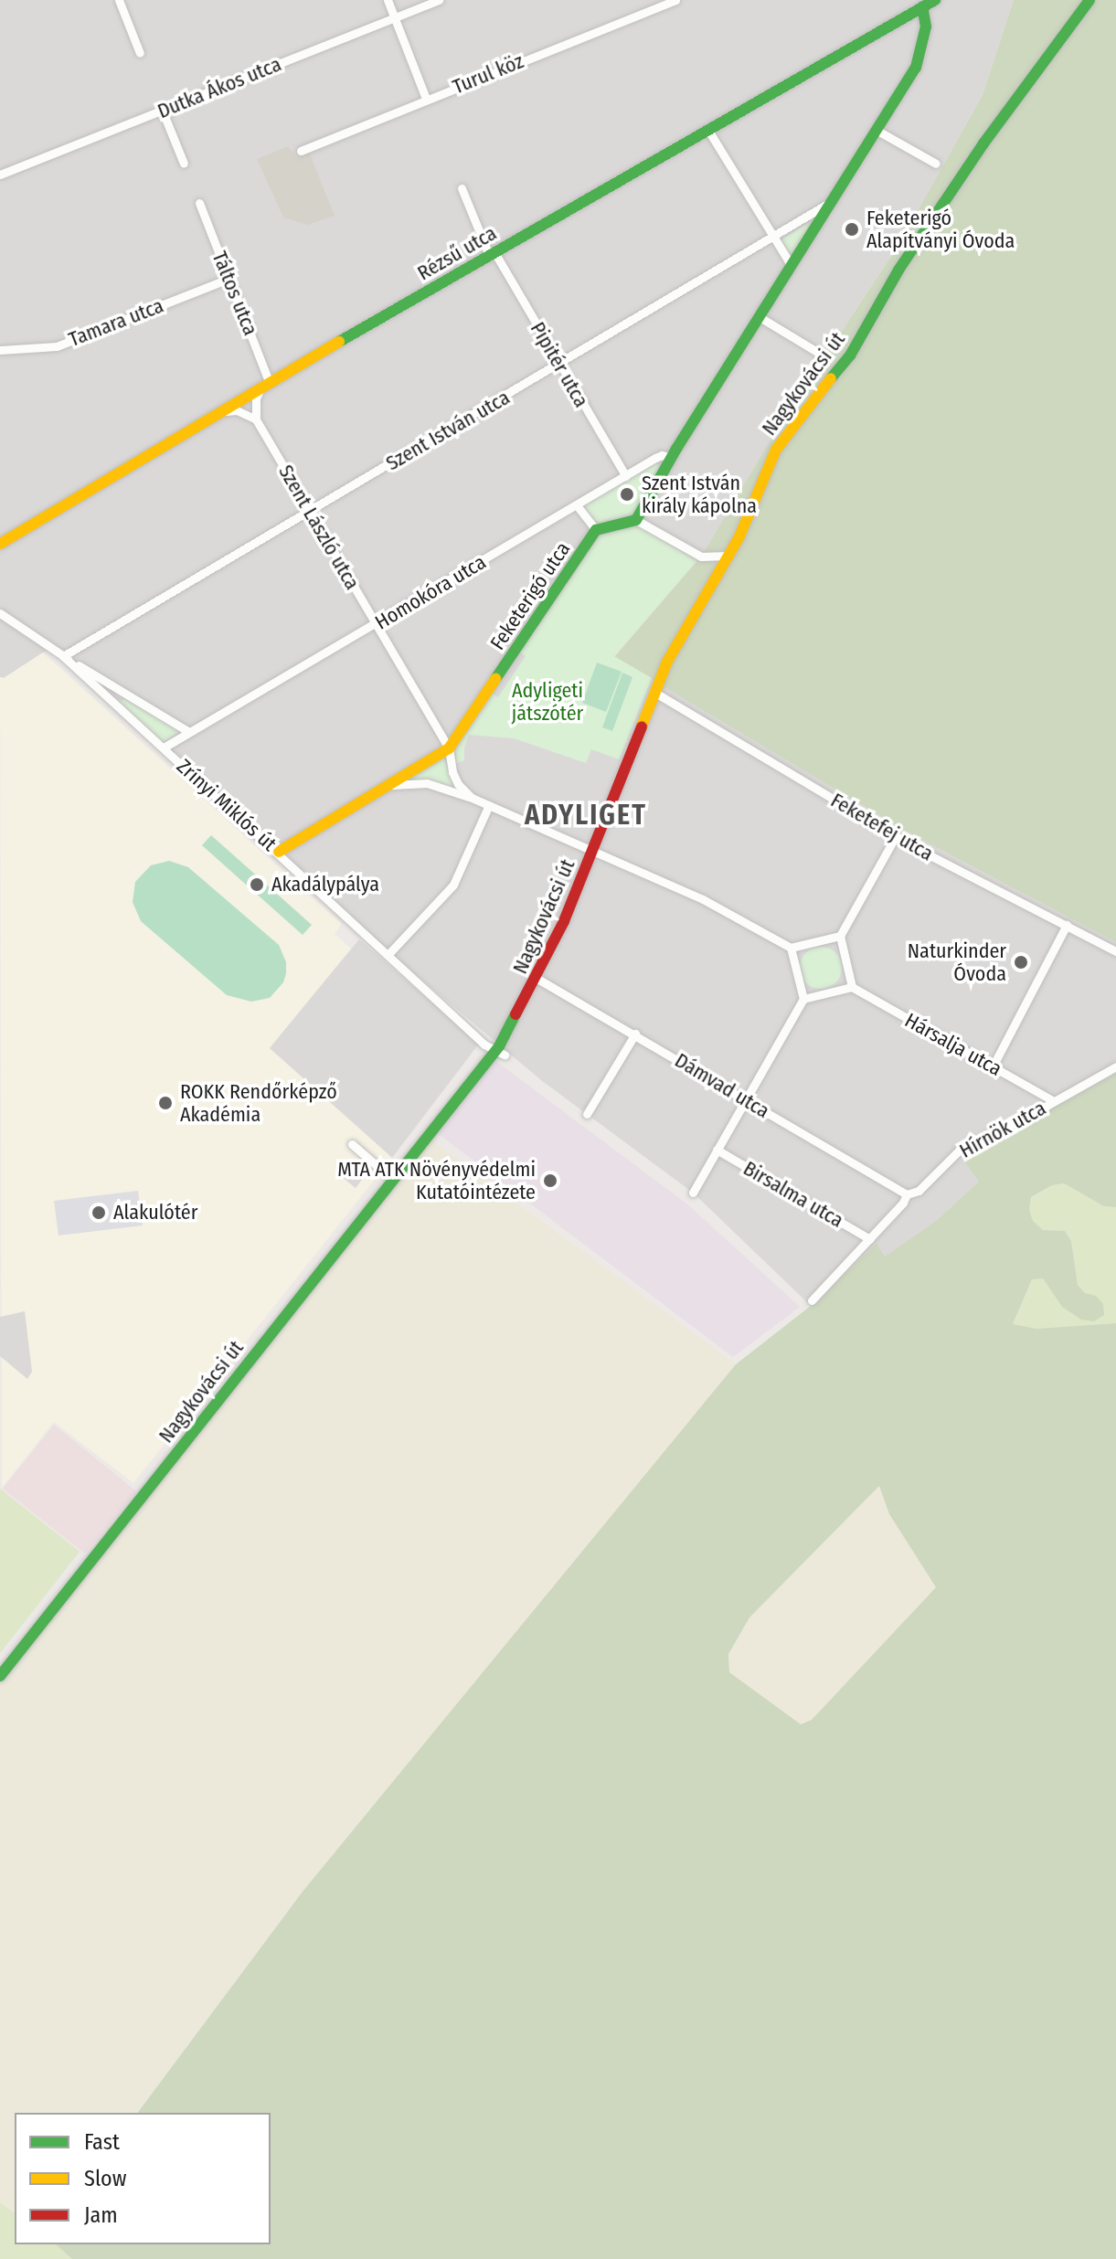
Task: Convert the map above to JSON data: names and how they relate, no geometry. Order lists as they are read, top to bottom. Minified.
{"streets":{"street":["Turul köz","Dutka Ákos utca","Rézsű utca","Táltos utca","Tamara utca","Pipitér utca","Nagykovácsi út","Szent István utca","Szent László utca","Homokóra utca","Feketerigó utca","Zrínyi Miklós út","Feketefej utca","Hársalja utca","Dámvad utca","Hírnök utca","Birsalma utca"]},"crossings":[["Rézsű utca","Táltos utca"],["Rézsű utca","Pipitér utca"],["Táltos utca","Tamara utca"],["Pipitér utca","Szent István utca"],["Pipitér utca","Homokóra utca"],["Nagykovácsi út","Zrínyi Miklós út"],["Nagykovácsi út","Feketefej utca"],["Nagykovácsi út","Dámvad utca"],["Szent István utca","Szent László utca"],["Szent István utca","Zrínyi Miklós út"],["Szent László utca","Homokóra utca"],["Szent László utca","Feketerigó utca"],["Homokóra utca","Zrínyi Miklós út"],["Feketerigó utca","Zrínyi Miklós út"],["Hársalja utca","Hírnök utca"],["Dámvad utca","Hírnök utca"],["Hírnök utca","Birsalma utca"]],"districts":["ADYLIGET"],"parks":["Adyligeti játszótér"],"places":["Feketerigó Alapítványi Óvoda","Szent István király kápolna","Akadálypálya","Naturkinder Óvoda","ROKK Rendőrképző Akadémia","MTA ATK Növényvédelmi Kutatóintézete","Alakulótér"],"legend":["Fast","Slow","Jam"]}
